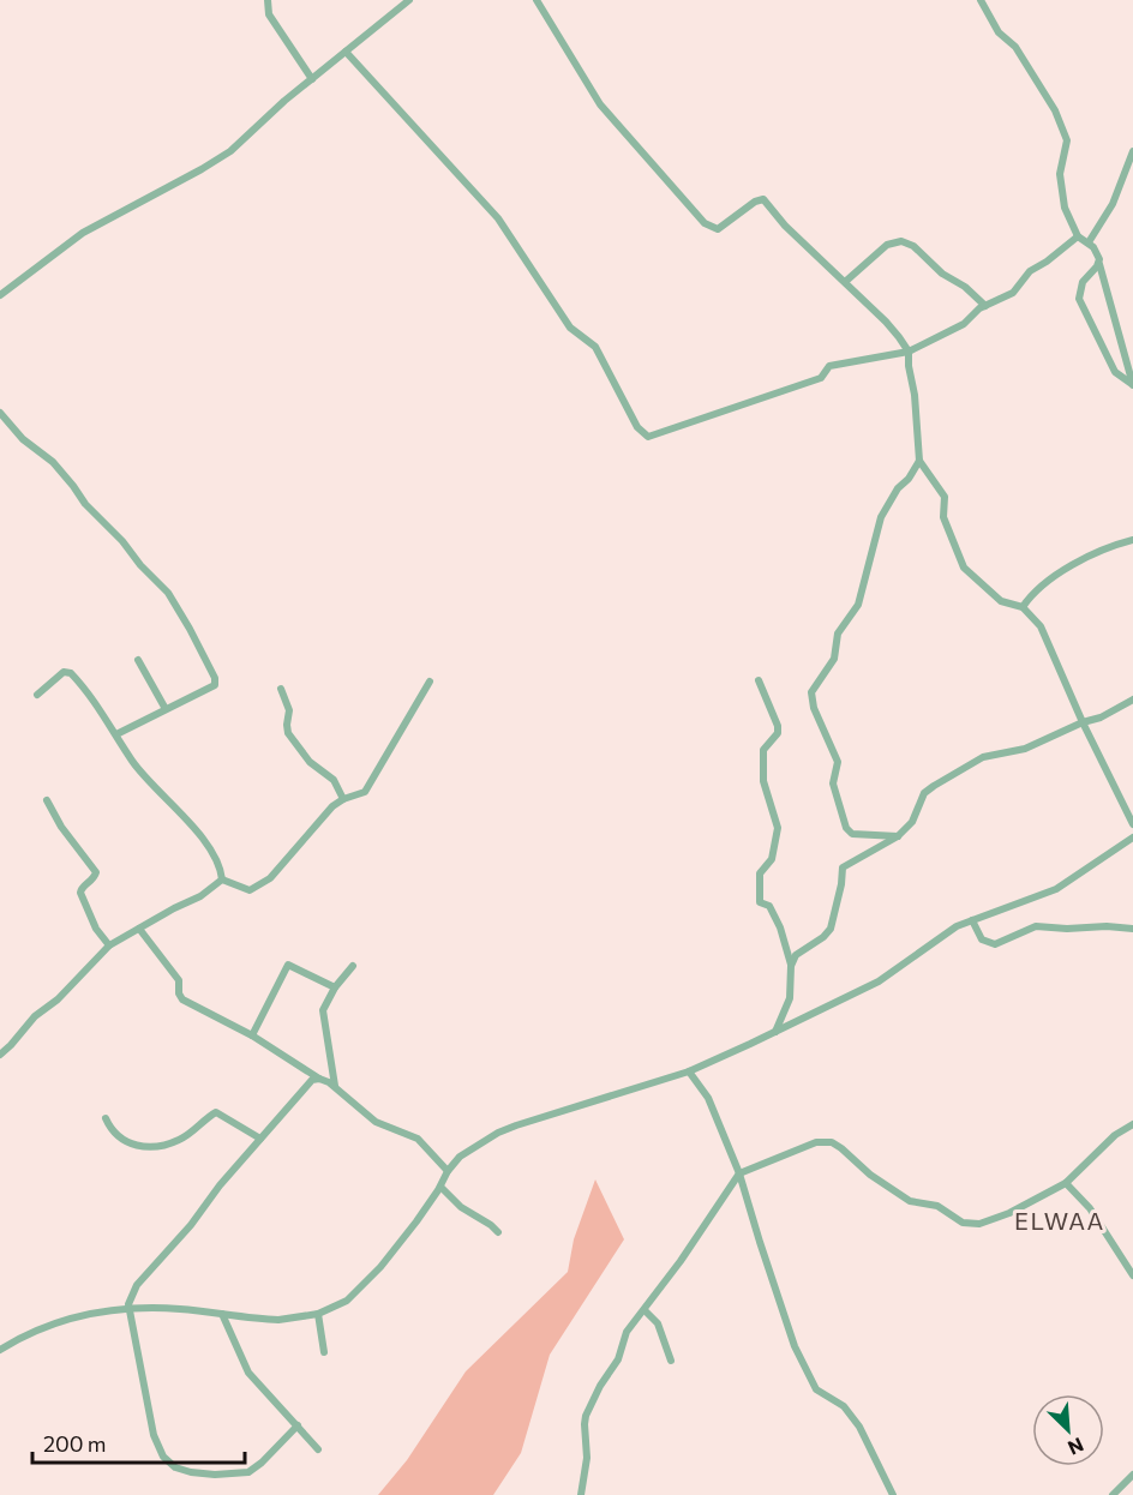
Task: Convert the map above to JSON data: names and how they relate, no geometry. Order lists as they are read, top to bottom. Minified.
{"districts":["ELWAA"],"scale_bar":"200 m","north":"bottom right"}
